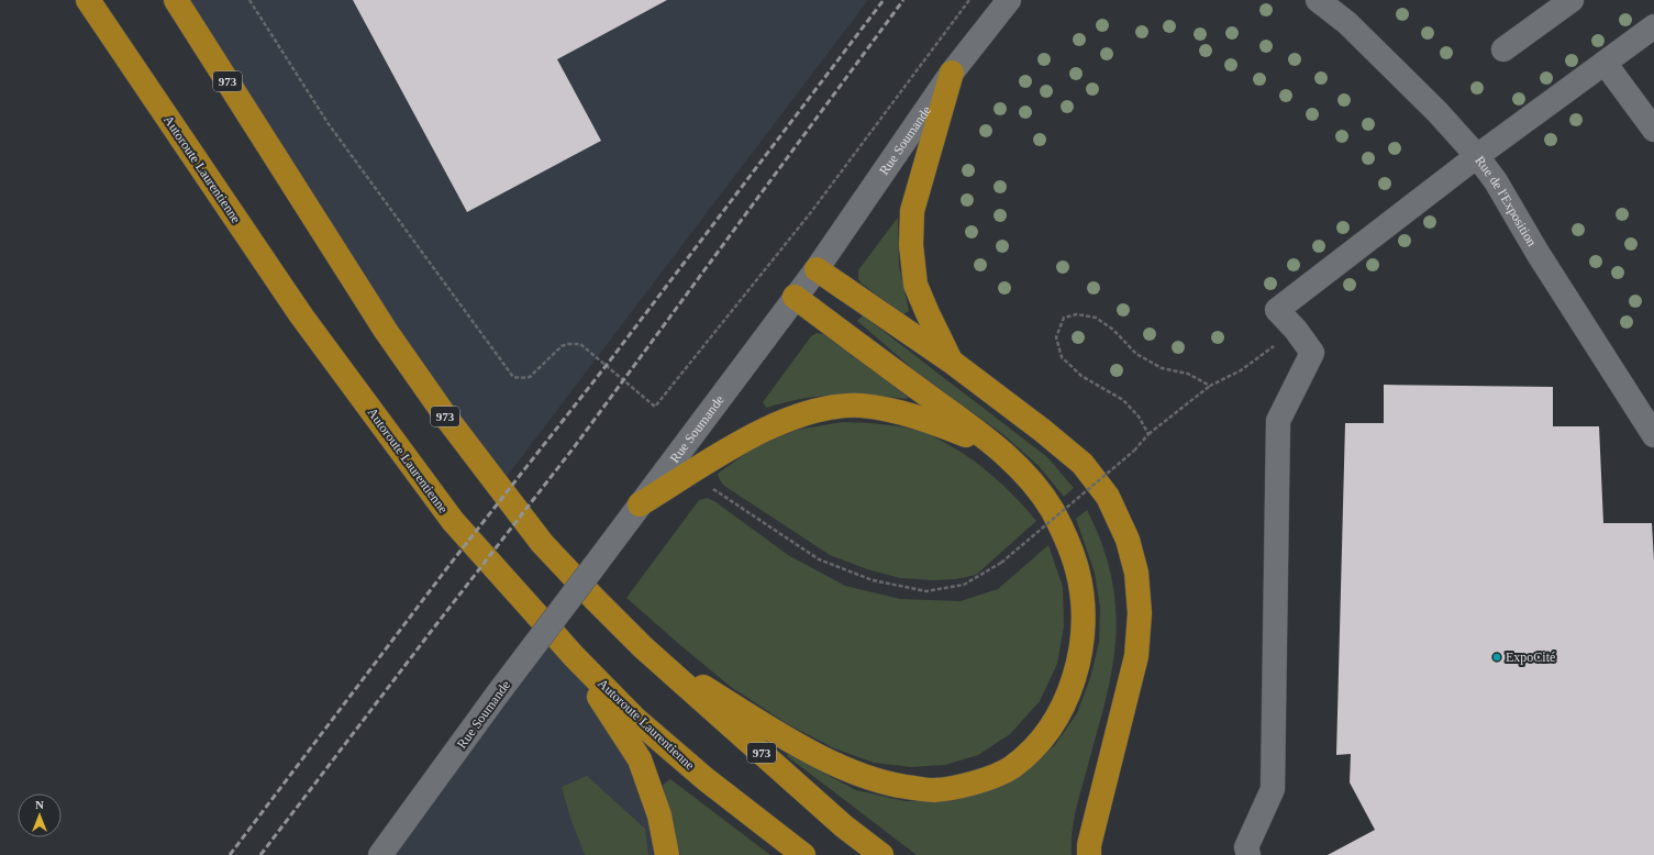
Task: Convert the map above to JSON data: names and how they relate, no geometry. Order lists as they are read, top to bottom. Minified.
{"streets":{"highway":["973","Autoroute Laurentienne"],"street":["Rue Soumande","Rue de l'Exposition"]},"places":["ExpoCité"],"north":"top"}
